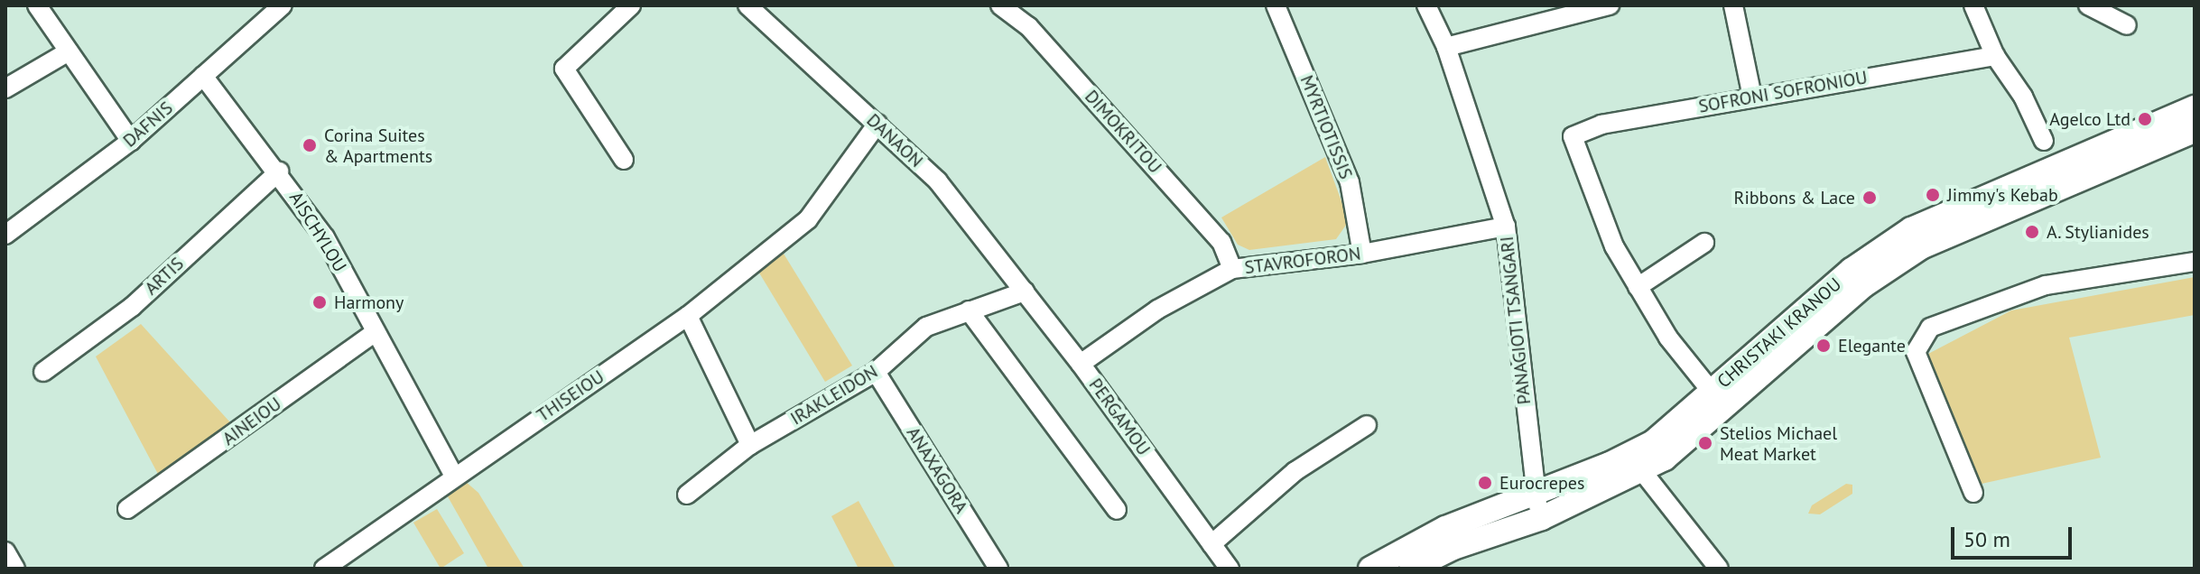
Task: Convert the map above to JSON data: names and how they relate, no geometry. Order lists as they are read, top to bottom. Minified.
{"streets":{"main road":["CHRISTAKI KRANOU"],"street":["SOFRONI SOFRONIOU","DAFNIS","MYRTIOTISSIS","DIMOKRITOU","DANAON","AISCHYLOU","STAVROFORON","ARTIS","PANAGIOTI TSANGARI","IRAKLEIDON","THISEIOU","PERGAMOU","AINEIOU","ANAXAGORA"]},"crossings":[["DAFNIS","AISCHYLOU"],["MYRTIOTISSIS","STAVROFORON"],["DIMOKRITOU","STAVROFORON"],["DANAON","IRAKLEIDON"],["DANAON","THISEIOU"],["DANAON","PERGAMOU"],["AISCHYLOU","ARTIS"],["AISCHYLOU","THISEIOU"],["AISCHYLOU","AINEIOU"],["STAVROFORON","PANAGIOTI TSANGARI"],["STAVROFORON","PERGAMOU"],["PANAGIOTI TSANGARI","CHRISTAKI KRANOU"],["IRAKLEIDON","PERGAMOU"],["IRAKLEIDON","ANAXAGORA"]],"places":["Agelco Ltd","Corina Suites & Apartments","Jimmy's Kebab","Ribbons & Lace","A. Stylianides","Harmony","Elegante","Stelios Michael Meat Market","Eurocrepes"],"scale_bar":"50 m"}
